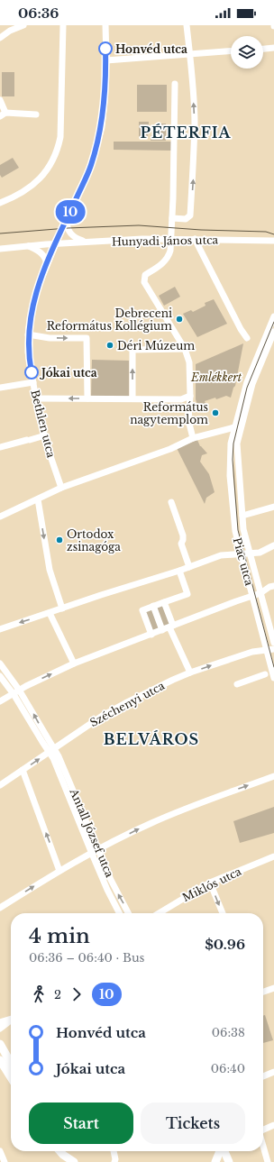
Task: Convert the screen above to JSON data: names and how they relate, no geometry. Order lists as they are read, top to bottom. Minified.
{"streets":{"street":["Hunyadi János utca","Bethlen utca","Piac utca","Széchenyi utca","Antall József utca","Miklós utca"]},"crossings":[["Hunyadi János utca","Bethlen utca"],["Piac utca","Széchenyi utca"],["Széchenyi utca","Antall József utca"]],"districts":["PÉTERFIA","BELVÁROS"],"parks":["Emlékkert"],"places":["Honvéd utca","Debreceni Református Kollégium","Déri Múzeum","Jókai utca","Református nagytemplom","Ortodox zsinagóga"],"lines":["bus line 10"],"page":{"status":"06:36","on_map":"10","heading":["4 min","06:36 – 06:40 · Bus","$0.96"],"legs":["2","10"],"list":[{"name":"Honvéd utca","value":"06:38"},{"name":"Jókai utca","value":"06:40"}],"buttons":["Start","Tickets"]}}
